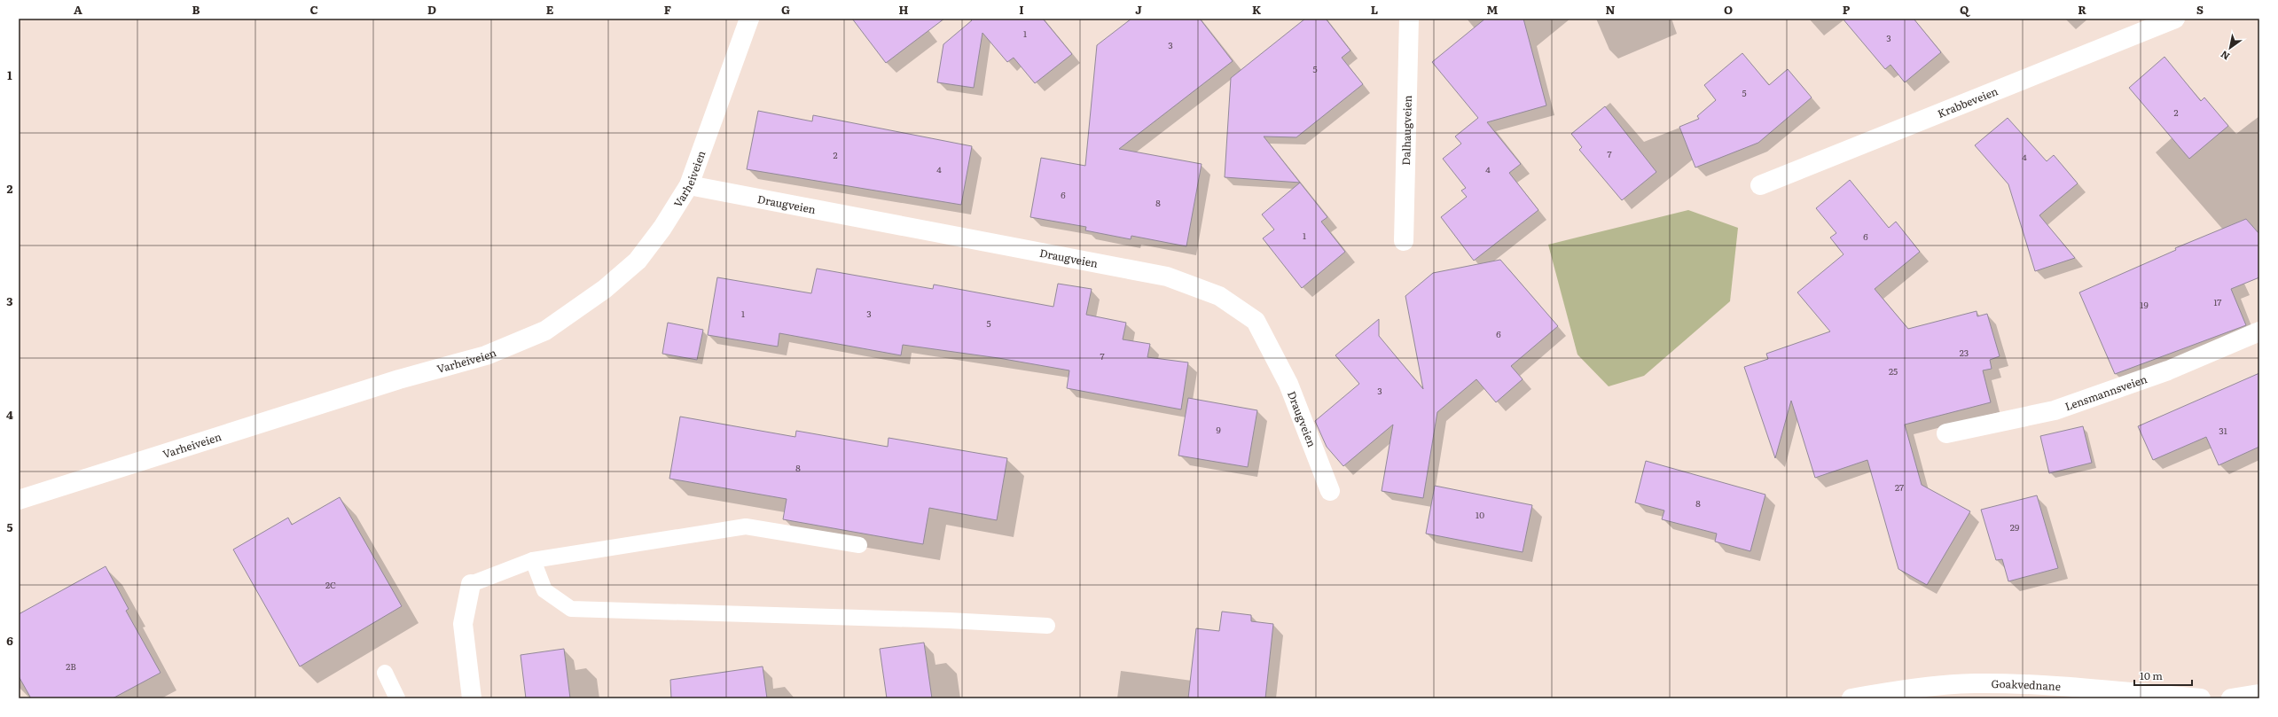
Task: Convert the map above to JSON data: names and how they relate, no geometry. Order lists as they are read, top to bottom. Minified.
{"streets":{"street":["Krabbeveien","Dalhaugveien","Varheiveien","Draugveien","Lensmannsveien","Goakvednane"]},"crossings":[["Varheiveien","Draugveien"]],"house_numbers":["1","3","3","5","5","2","7","2","4","4","4","6","8","1","6","17","19","1","3","5","6","23","7","25","3","9","31","8","27","8","10","29","2C","2B"],"scale_bar":"10 m","north":"bottom left","grid":{"columns":["A","B","C","D","E","F","G","H","I","J","K","L","M","N","O","P","Q","R","S"],"rows":["1","2","3","4","5","6"]}}
